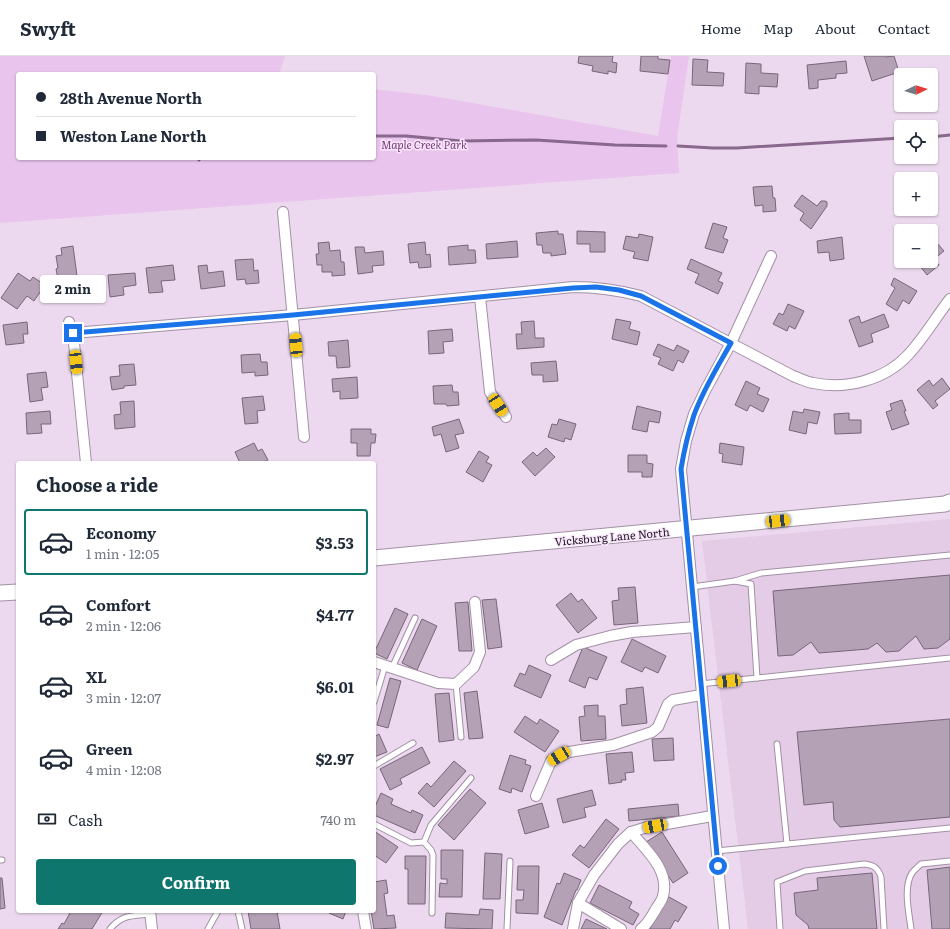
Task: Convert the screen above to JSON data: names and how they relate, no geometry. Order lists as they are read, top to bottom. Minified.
{"streets":{"main road":["Vicksburg Lane North"]},"parks":["Maple Creek Park"],"north":"right","page":{"header":"Swyft","nav":["Home","Map","About","Contact"],"map_buttons":["+","−"],"banner":["28th Avenue North","Weston Lane North"],"bubble":"2 min","heading":"Choose a ride","list":[{"name":"Economy","note":"1 min · 12:05","value":"$3.53"},{"name":"Comfort","note":"2 min · 12:06","value":"$4.77"},{"name":"XL","note":"3 min · 12:07","value":"$6.01"},{"name":"Green","note":"4 min · 12:08","value":"$2.97"}],"pay":["Cash","740 m"],"buttons":"Confirm"}}
